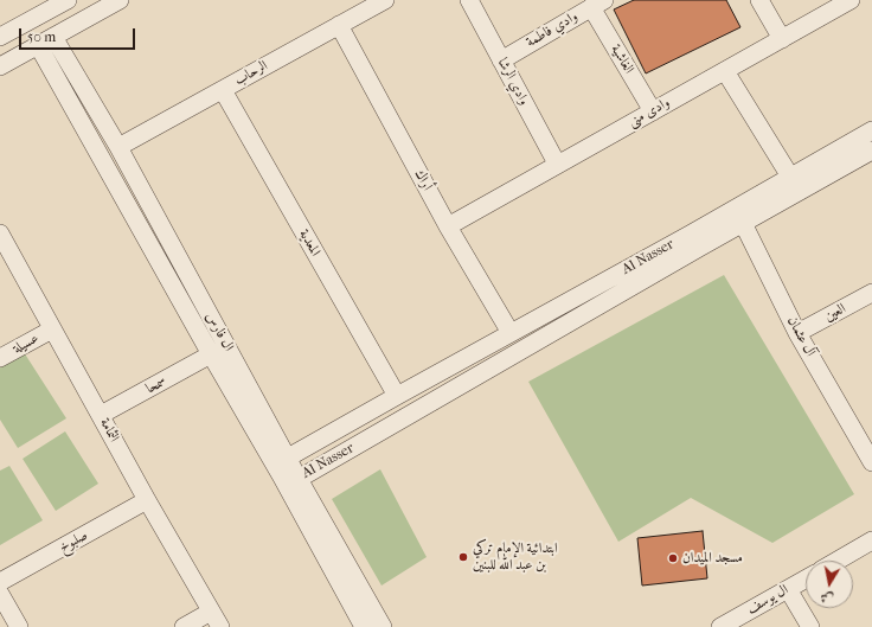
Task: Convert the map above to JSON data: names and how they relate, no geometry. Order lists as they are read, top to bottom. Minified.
{"streets":{"street":["وادي فاطمة","الغاشية","الرحاب","وادي الرشا","وادى منى","أراك","المعدية","Al Nasser","العين","ال فارس","آل عثمان","عسيلة","سمحا","الثمامة","صلبوخ","ال يوسف"]},"crossings":[["وادي فاطمة","الغاشية"],["وادي فاطمة","وادي الرشا"],["الغاشية","وادى منى"],["الرحاب","أراك"],["الرحاب","المعدية"],["الرحاب","ال فارس"],["وادي الرشا","وادى منى"],["وادى منى","أراك"],["أراك","Al Nasser"],["المعدية","Al Nasser"],["Al Nasser","ال فارس"],["Al Nasser","آل عثمان"],["العين","آل عثمان"],["ال فارس","سمحا"],["عسيلة","الثمامة"],["سمحا","الثمامة"],["الثمامة","صلبوخ"]],"places":["ابتدائية الإمام تركي بن عبد الله للبنين","مسجد الميدان"],"scale_bar":"50 m","north":"bottom"}
